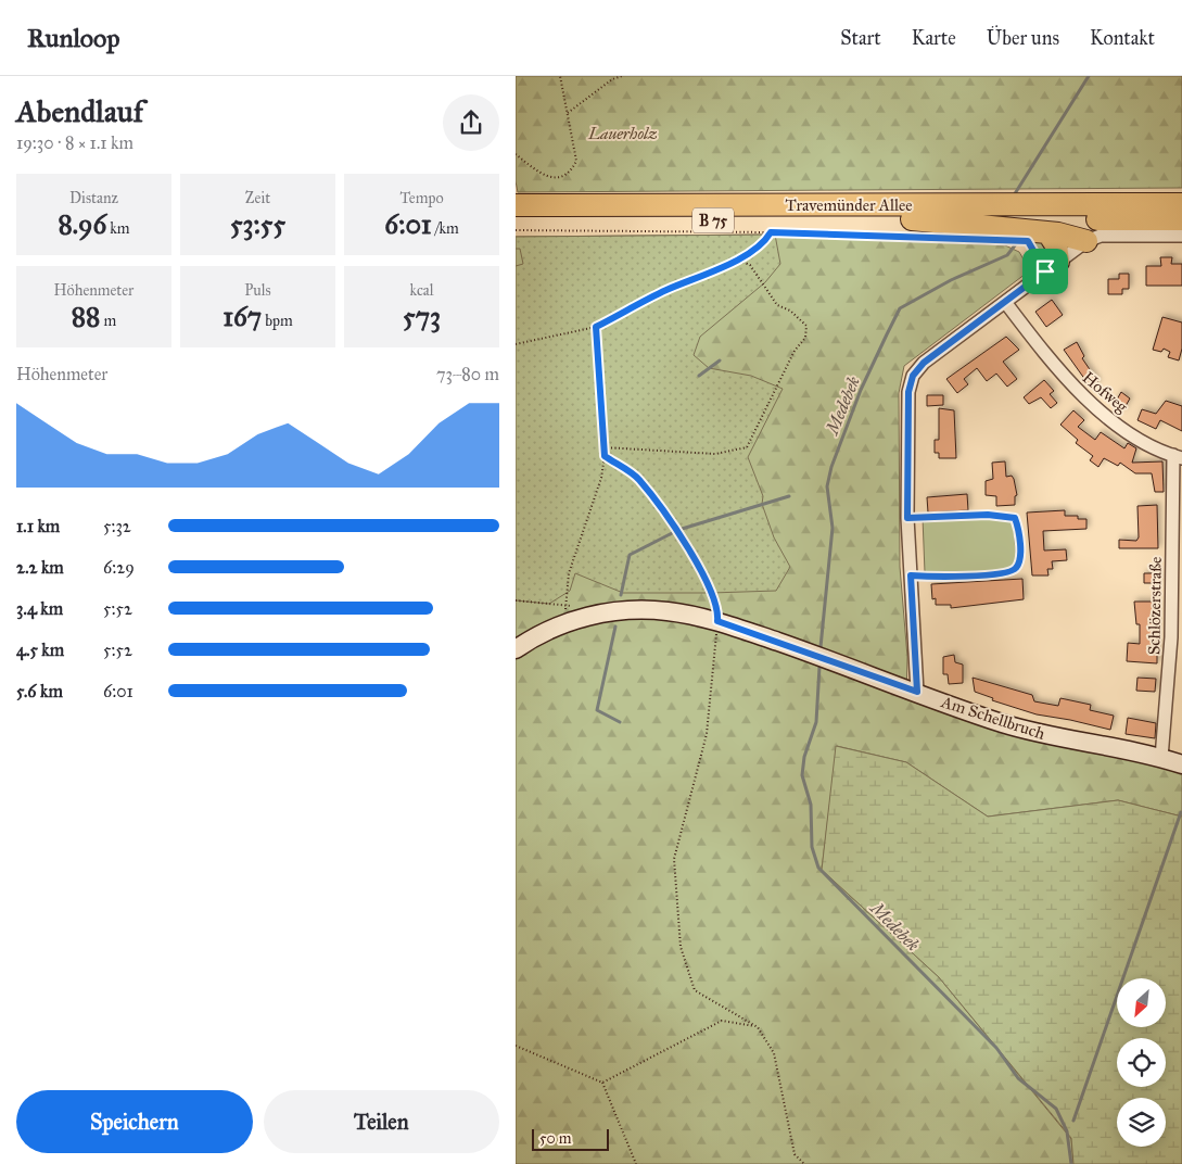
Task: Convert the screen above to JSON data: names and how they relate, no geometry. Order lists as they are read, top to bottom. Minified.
{"streets":{"highway":["Travemünder Allee","B 75"],"street":["Hofweg","Schlözerstraße","Am Schellbruch"]},"crossings":[["Hofweg","Schlözerstraße"],["Schlözerstraße","Am Schellbruch"]],"water":["Medebek"],"parks":["Lauerholz"],"scale_bar":"50 m","north":"bottom left","page":{"header":"Runloop","nav":["Start","Karte","Über uns","Kontakt"],"heading":["Abendlauf","19:30 · 8 × 1.1 km"],"stats":[["Distanz","8.96 km"],["Zeit","53:55"],["Tempo","6:01 /km"],["Höhenmeter","88 m"],["Puls","167 bpm"],["kcal","573"]],"chart":["Höhenmeter","73–80 m"],"list":[{"name":"1.1 km","note":"5:32"},{"name":"2.2 km","note":"6:29"},{"name":"3.4 km","note":"5:52"},{"name":"4.5 km","note":"5:52"},{"name":"5.6 km","note":"6:01"}],"buttons":["Speichern","Teilen"],"scale":"50 m"}}
